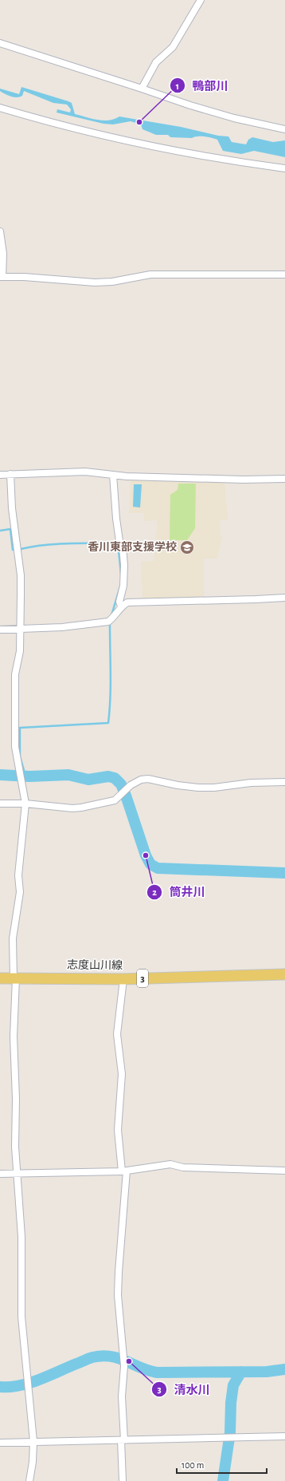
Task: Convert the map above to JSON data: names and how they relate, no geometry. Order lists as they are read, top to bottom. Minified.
{"streets":{"main road":["志度山川線","3"]},"places":{"other":["鴨部川","筒井川","清水川"],"school or university":["香川東部支援学校"]},"scale_bar":"100 m"}
